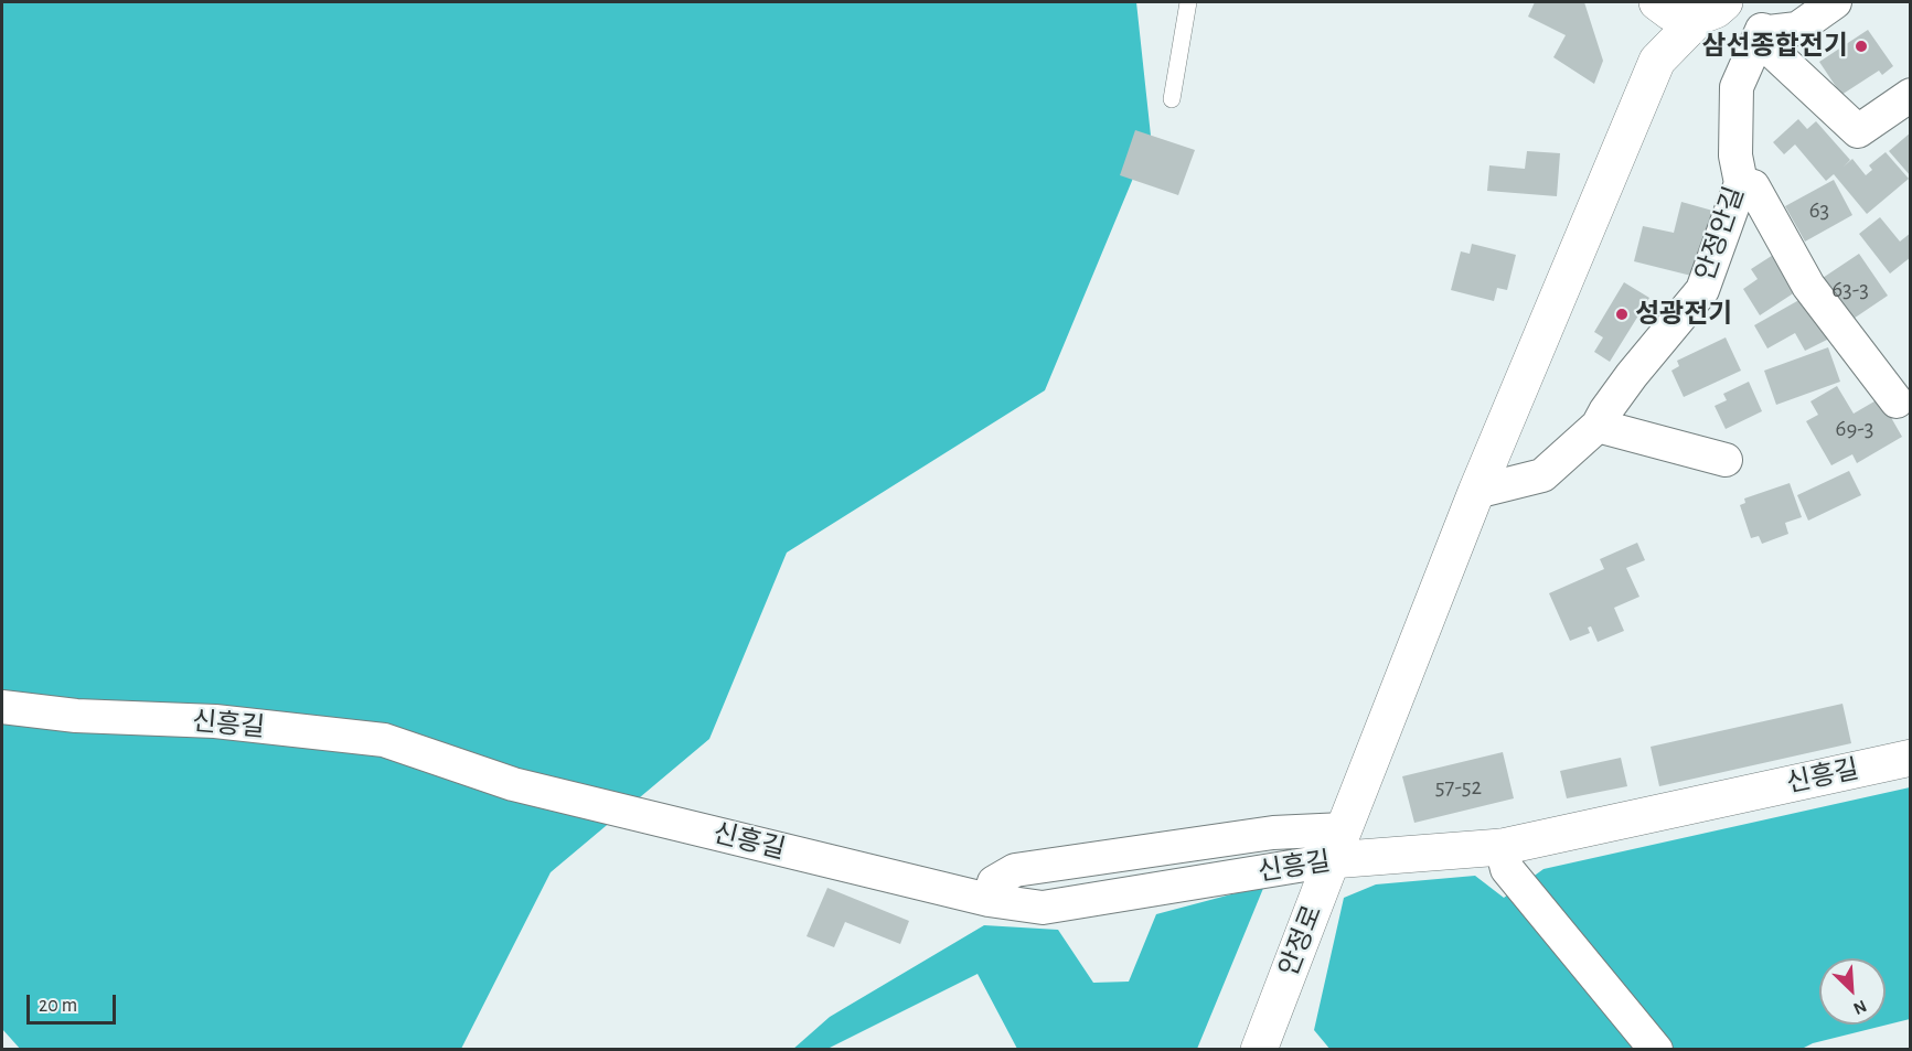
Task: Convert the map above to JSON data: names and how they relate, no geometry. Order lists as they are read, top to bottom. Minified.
{"streets":{"street":["안정안길","신흥길","안정로"]},"crossings":[["안정안길","안정로"],["신흥길","안정로"]],"places":["삼선종합전기","성광전기"],"house_numbers":["63","63-3","69-3","57-52"],"scale_bar":"20 m","north":"bottom right"}
